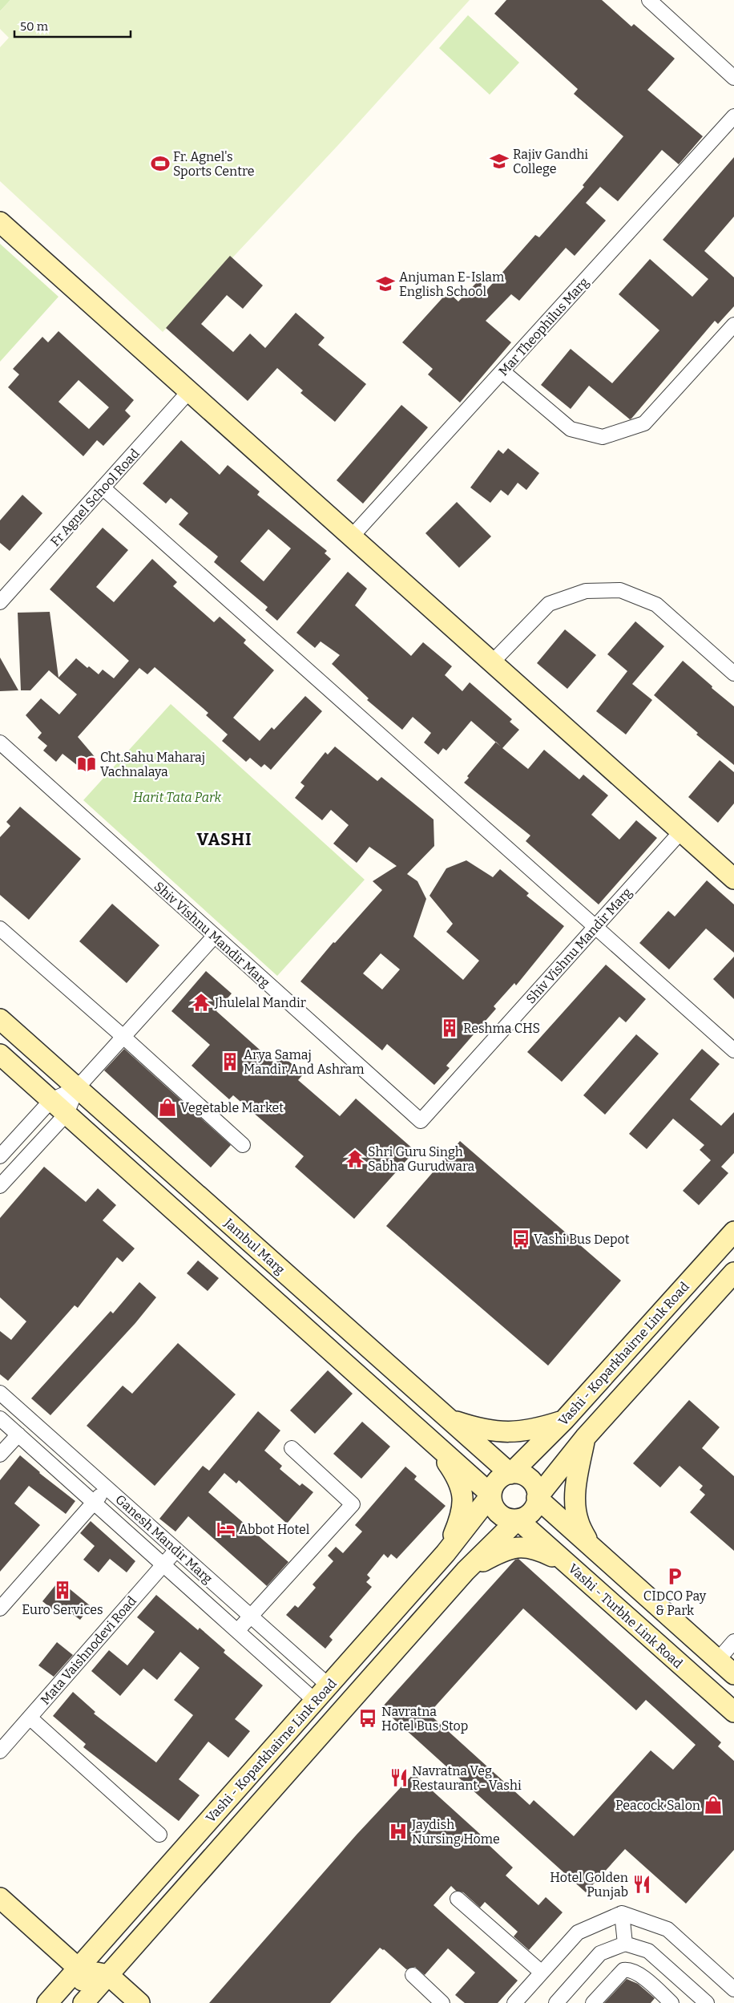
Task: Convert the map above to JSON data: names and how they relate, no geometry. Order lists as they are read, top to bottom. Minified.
{"streets":{"main road":["Jambul Marg","Vashi - Koparkhairne Link Road","Vashi - Turbhe Link Road"],"street":["Mar Theophilus Marg","Fr Agnel School Road","Shiv Vishnu Mandir Marg","Ganesh Mandir Marg","Mata Vaishnodevi Road"]},"crossings":[["Jambul Marg","Vashi - Koparkhairne Link Road"],["Jambul Marg","Vashi - Turbhe Link Road"],["Vashi - Koparkhairne Link Road","Ganesh Mandir Marg"],["Vashi - Koparkhairne Link Road","Vashi - Turbhe Link Road"],["Ganesh Mandir Marg","Mata Vaishnodevi Road"]],"districts":["VASHI"],"parks":["Harit Tata Park"],"places":{"school or university":["Rajiv Gandhi College","Anjuman E-Islam English School"],"sports":["Fr. Agnel's Sports Centre"],"library":["Cht.Sahu Maharaj Vachnalaya"],"temple":["Jhulelal Mandir","Shri Guru Singh Sabha Gurudwara"],"building":["Reshma CHS","Arya Samaj Mandir And Ashram","Euro Services"],"shop":["Vegetable Market","Peacock Salon"],"bus stop":["Vashi Bus Depot","Navratna Hotel Bus Stop"],"hotel":["Abbot Hotel"],"parking":["CIDCO Pay & Park"],"restaurant":["Navratna Veg Restaurant - Vashi","Hotel Golden Punjab"],"hospital":["Jaydish Nursing Home"]},"scale_bar":"50 m"}
